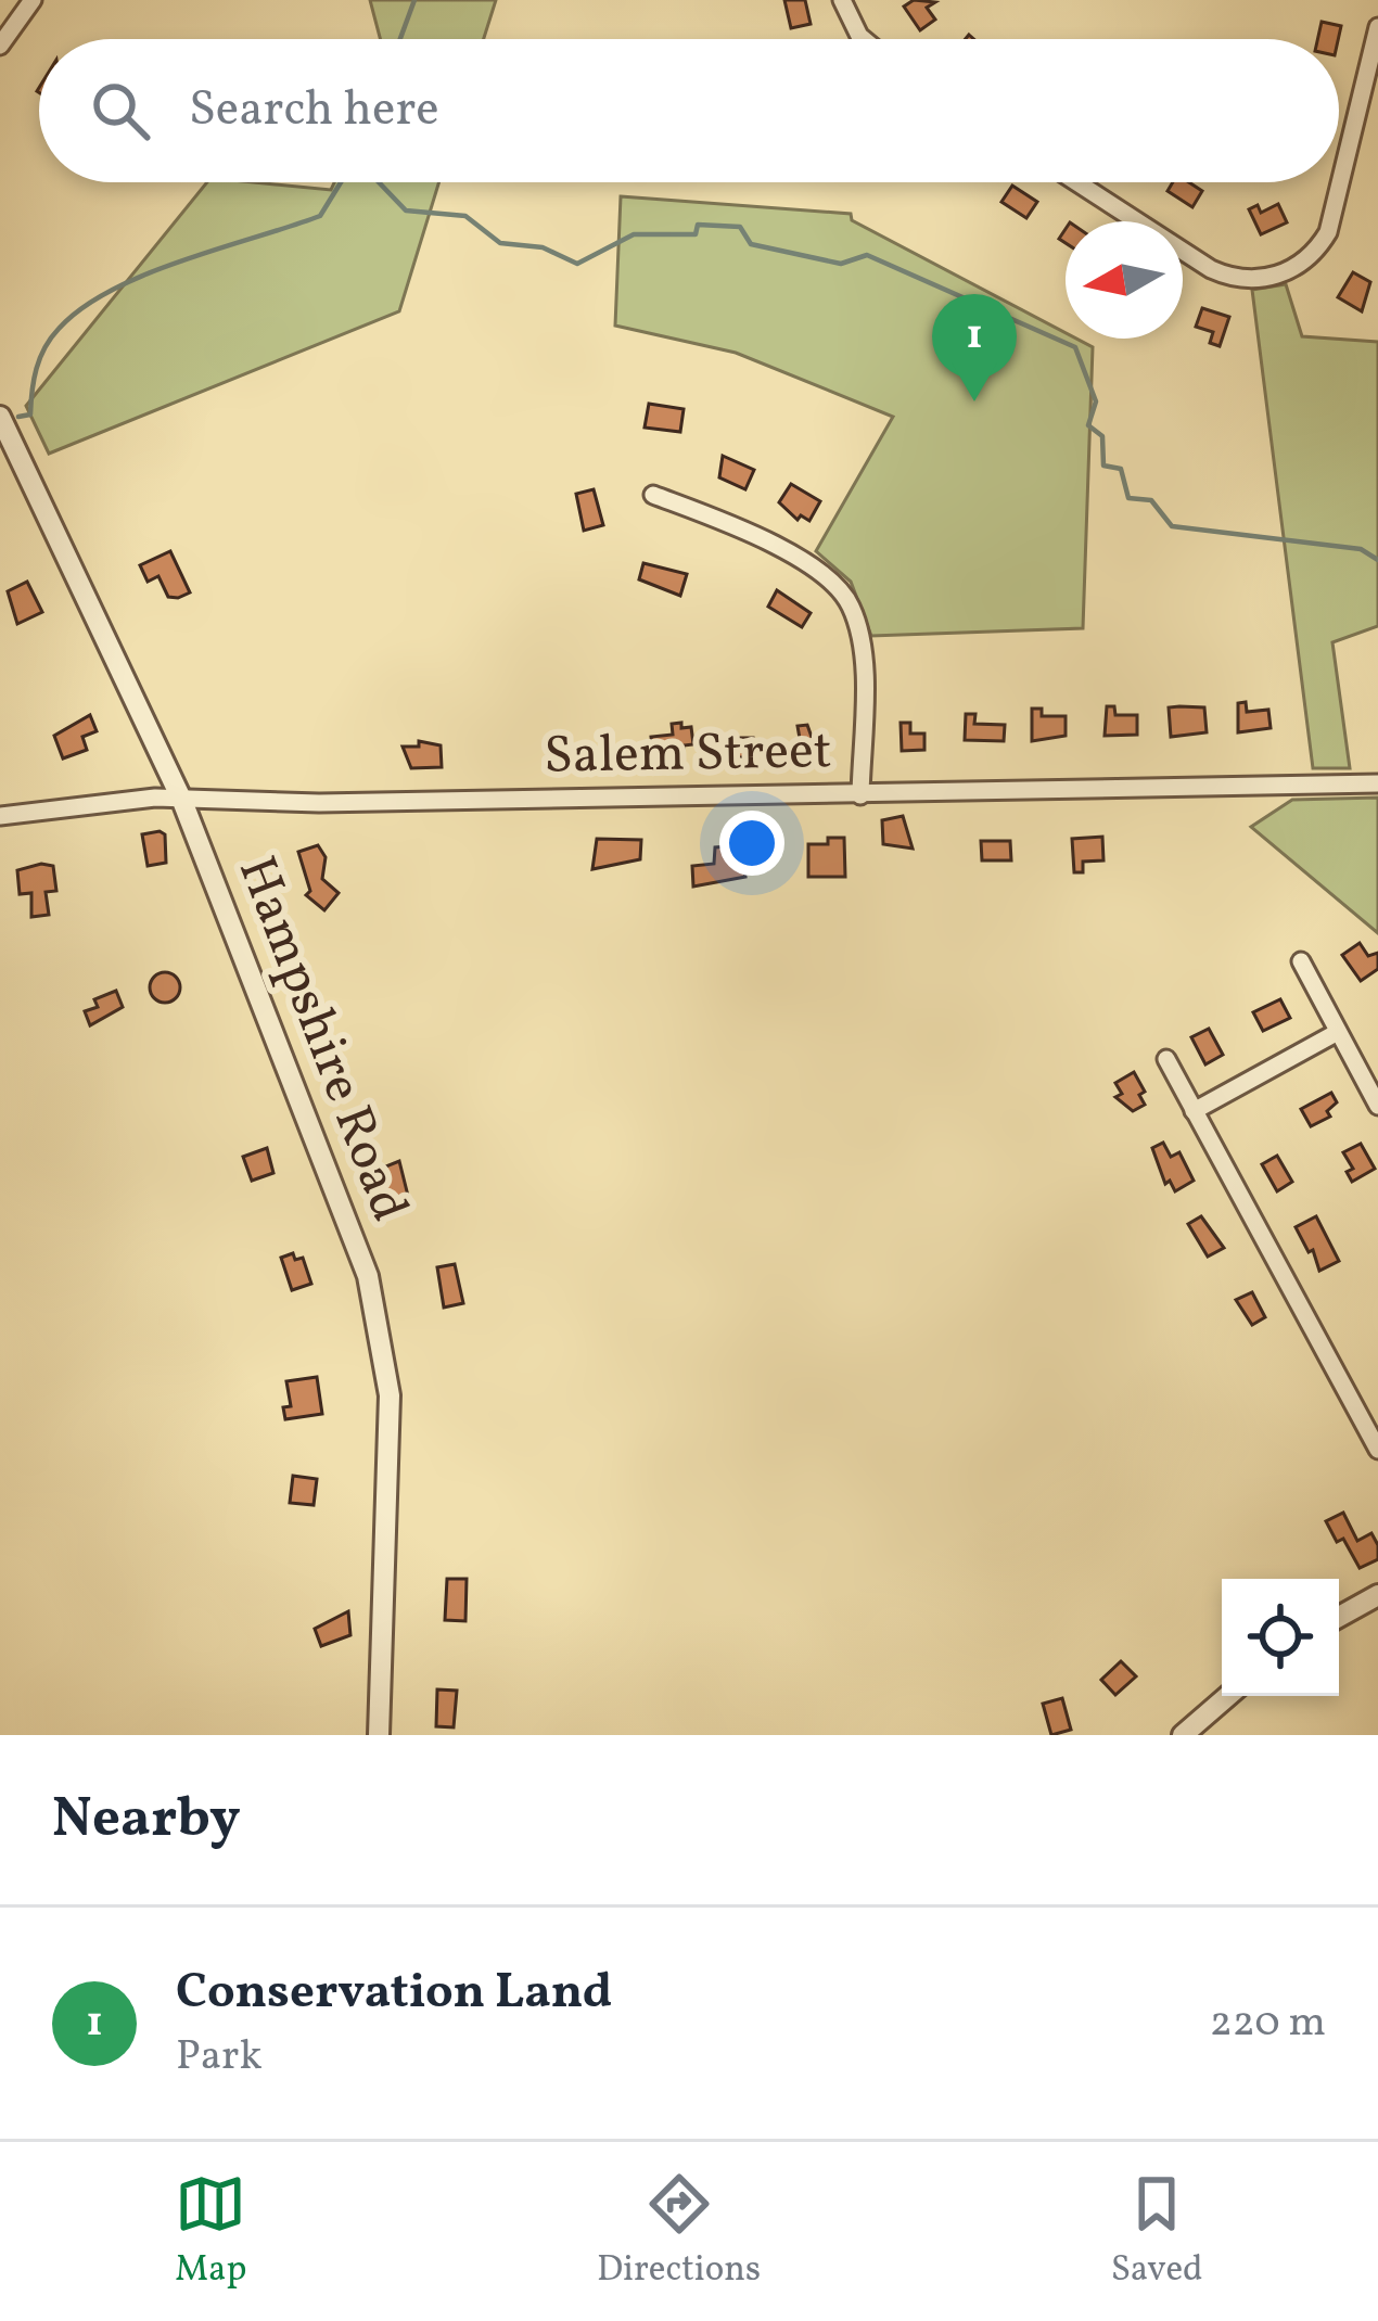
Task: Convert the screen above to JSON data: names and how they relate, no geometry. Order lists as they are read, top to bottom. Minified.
{"streets":{"street":["Salem Street","Hampshire Road"]},"crossings":[["Salem Street","Hampshire Road"]],"north":"left","page":{"search":"Search here","pins":"1","heading":"Nearby","list":[{"mark":"1","name":"Conservation Land","note":"Park","value":"220 m"}],"nav":["Map","Directions","Saved"]}}
